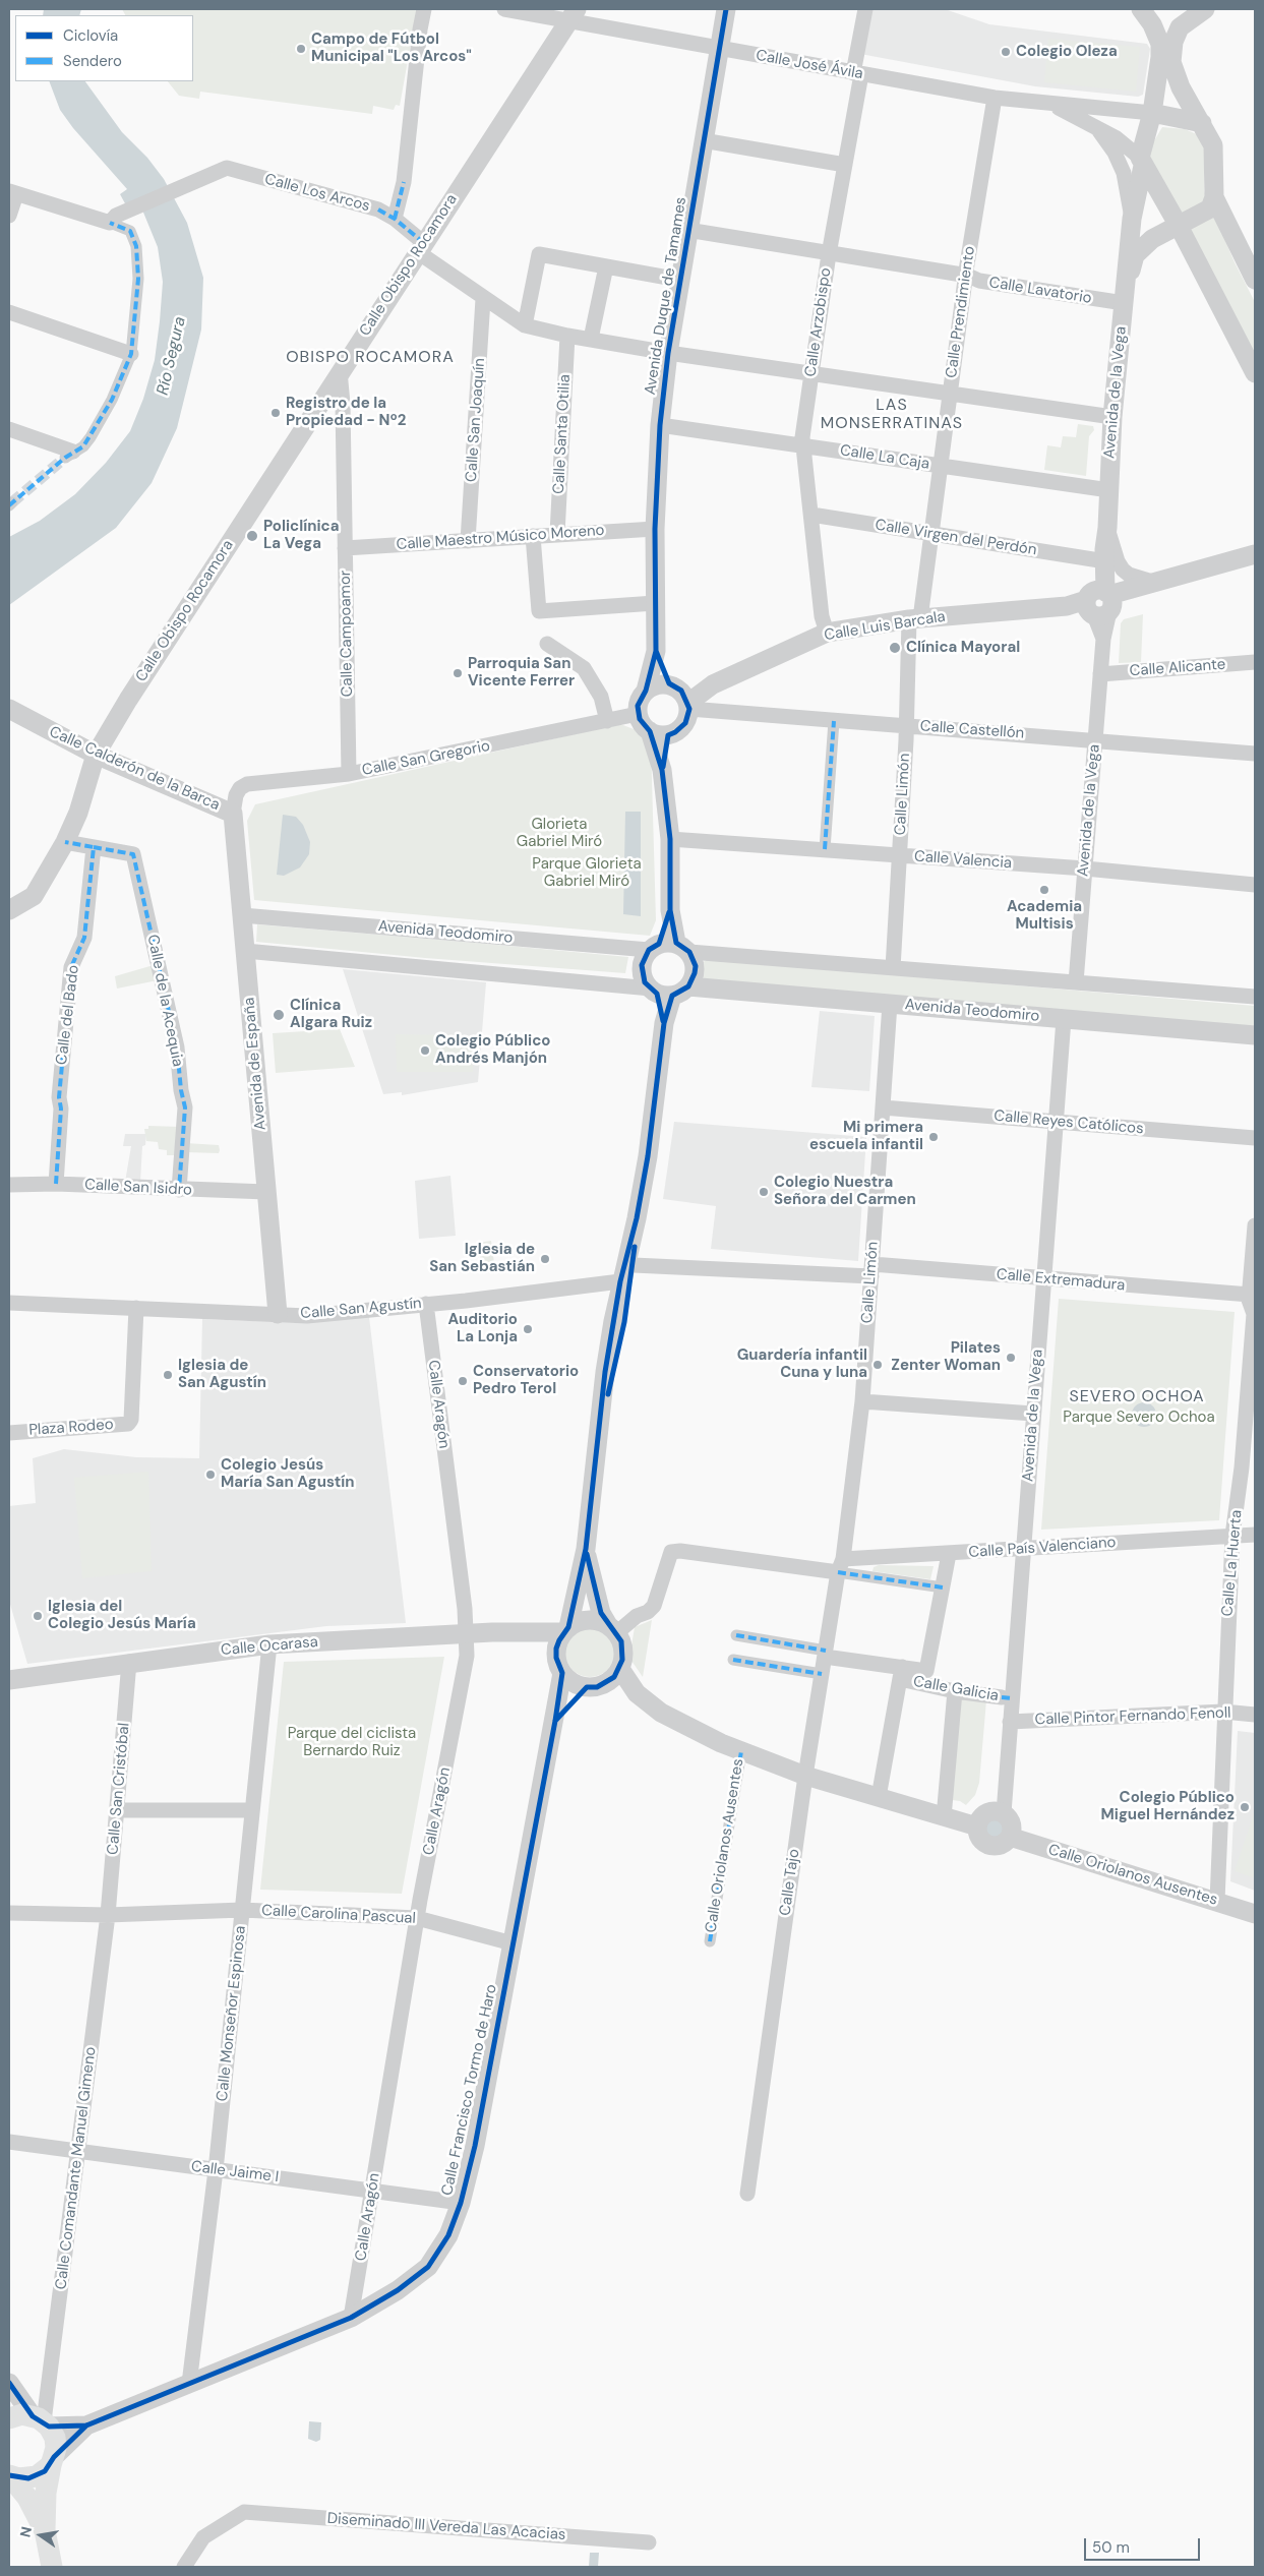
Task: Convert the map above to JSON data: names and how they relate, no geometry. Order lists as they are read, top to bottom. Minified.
{"streets":{"street":["Calle José Ávila","Calle Los Arcos","Calle Obispo Rocamora","Calle Lavatorio","Avenida Duque de Tamames","Calle Prendimiento","Calle Arzobispo","Avenida de la Vega","Calle San Joaquín","Calle Santa Otilia","Calle La Caja","Calle Maestro Músico Moreno","Calle Virgen del Perdón","Calle Luis Barcala","Calle Campoamor","Calle Alicante","Calle Castellón","Calle San Gregorio","Calle Calderón de la Barca","Calle Limón","Calle Valencia","Avenida Teodomiro","Calle de la Acequia","Calle del Bado","Avenida de España","Calle Reyes Católicos","Calle San Isidro","Calle Extremadura","Calle San Agustín","Calle Aragón","Plaza Rodeo","Calle País Valenciano","Calle La Huerta","Calle Ocarasa","Calle Galicia","Calle Pintor Fernando Fenoll","Calle San Cristóbal","Calle Oriolanos Ausentes","Calle Tajo","Calle Carolina Pascual","Calle Monseñor Espinosa","Calle Francisco Tormo de Haro","Calle Comandante Manuel Gimeno","Calle Jaime I","Diseminado III Vereda Las Acacias"]},"crossings":[["Calle José Ávila","Calle Obispo Rocamora"],["Calle José Ávila","Avenida Duque de Tamames"],["Calle José Ávila","Calle Prendimiento"],["Calle José Ávila","Calle Arzobispo"],["Calle José Ávila","Avenida de la Vega"],["Calle Los Arcos","Calle Obispo Rocamora"],["Calle Los Arcos","Avenida Duque de Tamames"],["Calle Los Arcos","Calle Prendimiento"],["Calle Los Arcos","Calle Arzobispo"],["Calle Los Arcos","Avenida de la Vega"],["Calle Los Arcos","Calle San Joaquín"],["Calle Los Arcos","Calle Santa Otilia"],["Calle Obispo Rocamora","Calle Campoamor"],["Calle Obispo Rocamora","Calle Calderón de la Barca"],["Calle Lavatorio","Avenida Duque de Tamames"],["Calle Lavatorio","Calle Prendimiento"],["Calle Lavatorio","Calle Arzobispo"],["Calle Lavatorio","Avenida de la Vega"],["Avenida Duque de Tamames","Calle La Caja"],["Avenida Duque de Tamames","Calle Maestro Músico Moreno"],["Avenida Duque de Tamames","Calle Luis Barcala"],["Avenida Duque de Tamames","Calle Castellón"],["Avenida Duque de Tamames","Calle San Gregorio"],["Calle Prendimiento","Calle La Caja"],["Calle Prendimiento","Calle Virgen del Perdón"],["Calle Prendimiento","Calle Luis Barcala"],["Calle Prendimiento","Calle Limón"],["Calle Arzobispo","Calle La Caja"],["Calle Arzobispo","Calle Virgen del Perdón"],["Calle Arzobispo","Calle Luis Barcala"],["Avenida de la Vega","Calle La Caja"],["Avenida de la Vega","Calle Virgen del Perdón"],["Avenida de la Vega","Calle Luis Barcala"],["Avenida de la Vega","Calle Alicante"],["Avenida de la Vega","Calle Castellón"],["Avenida de la Vega","Calle Valencia"],["Avenida de la Vega","Avenida Teodomiro"],["Avenida de la Vega","Calle Reyes Católicos"],["Avenida de la Vega","Calle Extremadura"],["Avenida de la Vega","Calle País Valenciano"],["Avenida de la Vega","Calle Galicia"],["Avenida de la Vega","Calle Pintor Fernando Fenoll"],["Avenida de la Vega","Calle Oriolanos Ausentes"],["Calle San Joaquín","Calle Maestro Músico Moreno"],["Calle Santa Otilia","Calle Maestro Músico Moreno"],["Calle Maestro Músico Moreno","Calle Campoamor"],["Calle Luis Barcala","Calle Castellón"],["Calle Luis Barcala","Calle San Gregorio"],["Calle Luis Barcala","Calle Limón"],["Calle Campoamor","Calle San Gregorio"],["Calle Castellón","Calle San Gregorio"],["Calle Castellón","Calle Limón"],["Calle San Gregorio","Calle Calderón de la Barca"],["Calle San Gregorio","Avenida de España"],["Calle Calderón de la Barca","Avenida de España"],["Calle Limón","Calle Valencia"],["Calle Limón","Avenida Teodomiro"],["Calle Limón","Calle Reyes Católicos"],["Calle Limón","Calle Extremadura"],["Calle Limón","Calle País Valenciano"],["Calle Limón","Calle Tajo"],["Avenida Teodomiro","Avenida de España"],["Calle de la Acequia","Calle del Bado"],["Calle de la Acequia","Calle San Isidro"],["Calle del Bado","Calle San Isidro"],["Avenida de España","Calle San Isidro"],["Avenida de España","Calle San Agustín"],["Calle Extremadura","Calle La Huerta"],["Calle San Agustín","Calle Aragón"],["Calle San Agustín","Plaza Rodeo"],["Calle Aragón","Calle Ocarasa"],["Calle Aragón","Calle Carolina Pascual"],["Calle Aragón","Calle Francisco Tormo de Haro"],["Calle Aragón","Calle Jaime I"],["Calle País Valenciano","Calle La Huerta"],["Calle País Valenciano","Calle Ocarasa"],["Calle País Valenciano","Calle Oriolanos Ausentes"],["Calle País Valenciano","Calle Tajo"],["Calle País Valenciano","Calle Francisco Tormo de Haro"],["Calle La Huerta","Calle Pintor Fernando Fenoll"],["Calle La Huerta","Calle Oriolanos Ausentes"],["Calle Ocarasa","Calle San Cristóbal"],["Calle Ocarasa","Calle Oriolanos Ausentes"],["Calle Ocarasa","Calle Monseñor Espinosa"],["Calle Ocarasa","Calle Francisco Tormo de Haro"],["Calle San Cristóbal","Calle Carolina Pascual"],["Calle San Cristóbal","Calle Comandante Manuel Gimeno"],["Calle Oriolanos Ausentes","Calle Tajo"],["Calle Oriolanos Ausentes","Calle Francisco Tormo de Haro"],["Calle Carolina Pascual","Calle Monseñor Espinosa"],["Calle Carolina Pascual","Calle Francisco Tormo de Haro"],["Calle Carolina Pascual","Calle Comandante Manuel Gimeno"],["Calle Monseñor Espinosa","Calle Francisco Tormo de Haro"],["Calle Monseñor Espinosa","Calle Jaime I"],["Calle Francisco Tormo de Haro","Calle Comandante Manuel Gimeno"],["Calle Francisco Tormo de Haro","Calle Jaime I"],["Calle Comandante Manuel Gimeno","Calle Jaime I"]],"districts":["OBISPO ROCAMORA","LAS MONSERRATINAS","SEVERO OCHOA"],"water":["Río Segura"],"parks":["Glorieta Gabriel Miró","Parque Glorieta Gabriel Miró","Parque Severo Ochoa","Parque del ciclista Bernardo Ruiz"],"places":["Campo de Fútbol Municipal \"Los Arcos\"","Colegio Oleza","Registro de la Propiedad - Nº2","Policlínica La Vega","Clínica Mayoral","Parroquia San Vicente Ferrer","Academia Multisis","Clínica Algara Ruiz","Colegio Público Andrés Manjón","Mi primera escuela infantil","Colegio Nuestra Señora del Carmen","Iglesia de San Sebastián","Auditorio La Lonja","Pilates Zenter Woman","Guardería infantil Cuna y luna","Iglesia de San Agustín","Conservatorio Pedro Terol","Colegio Jesús María San Agustín","Iglesia del Colegio Jesús María","Colegio Público Miguel Hernández"],"legend":["Ciclovía","Sendero"],"scale_bar":"50 m","north":"left"}
